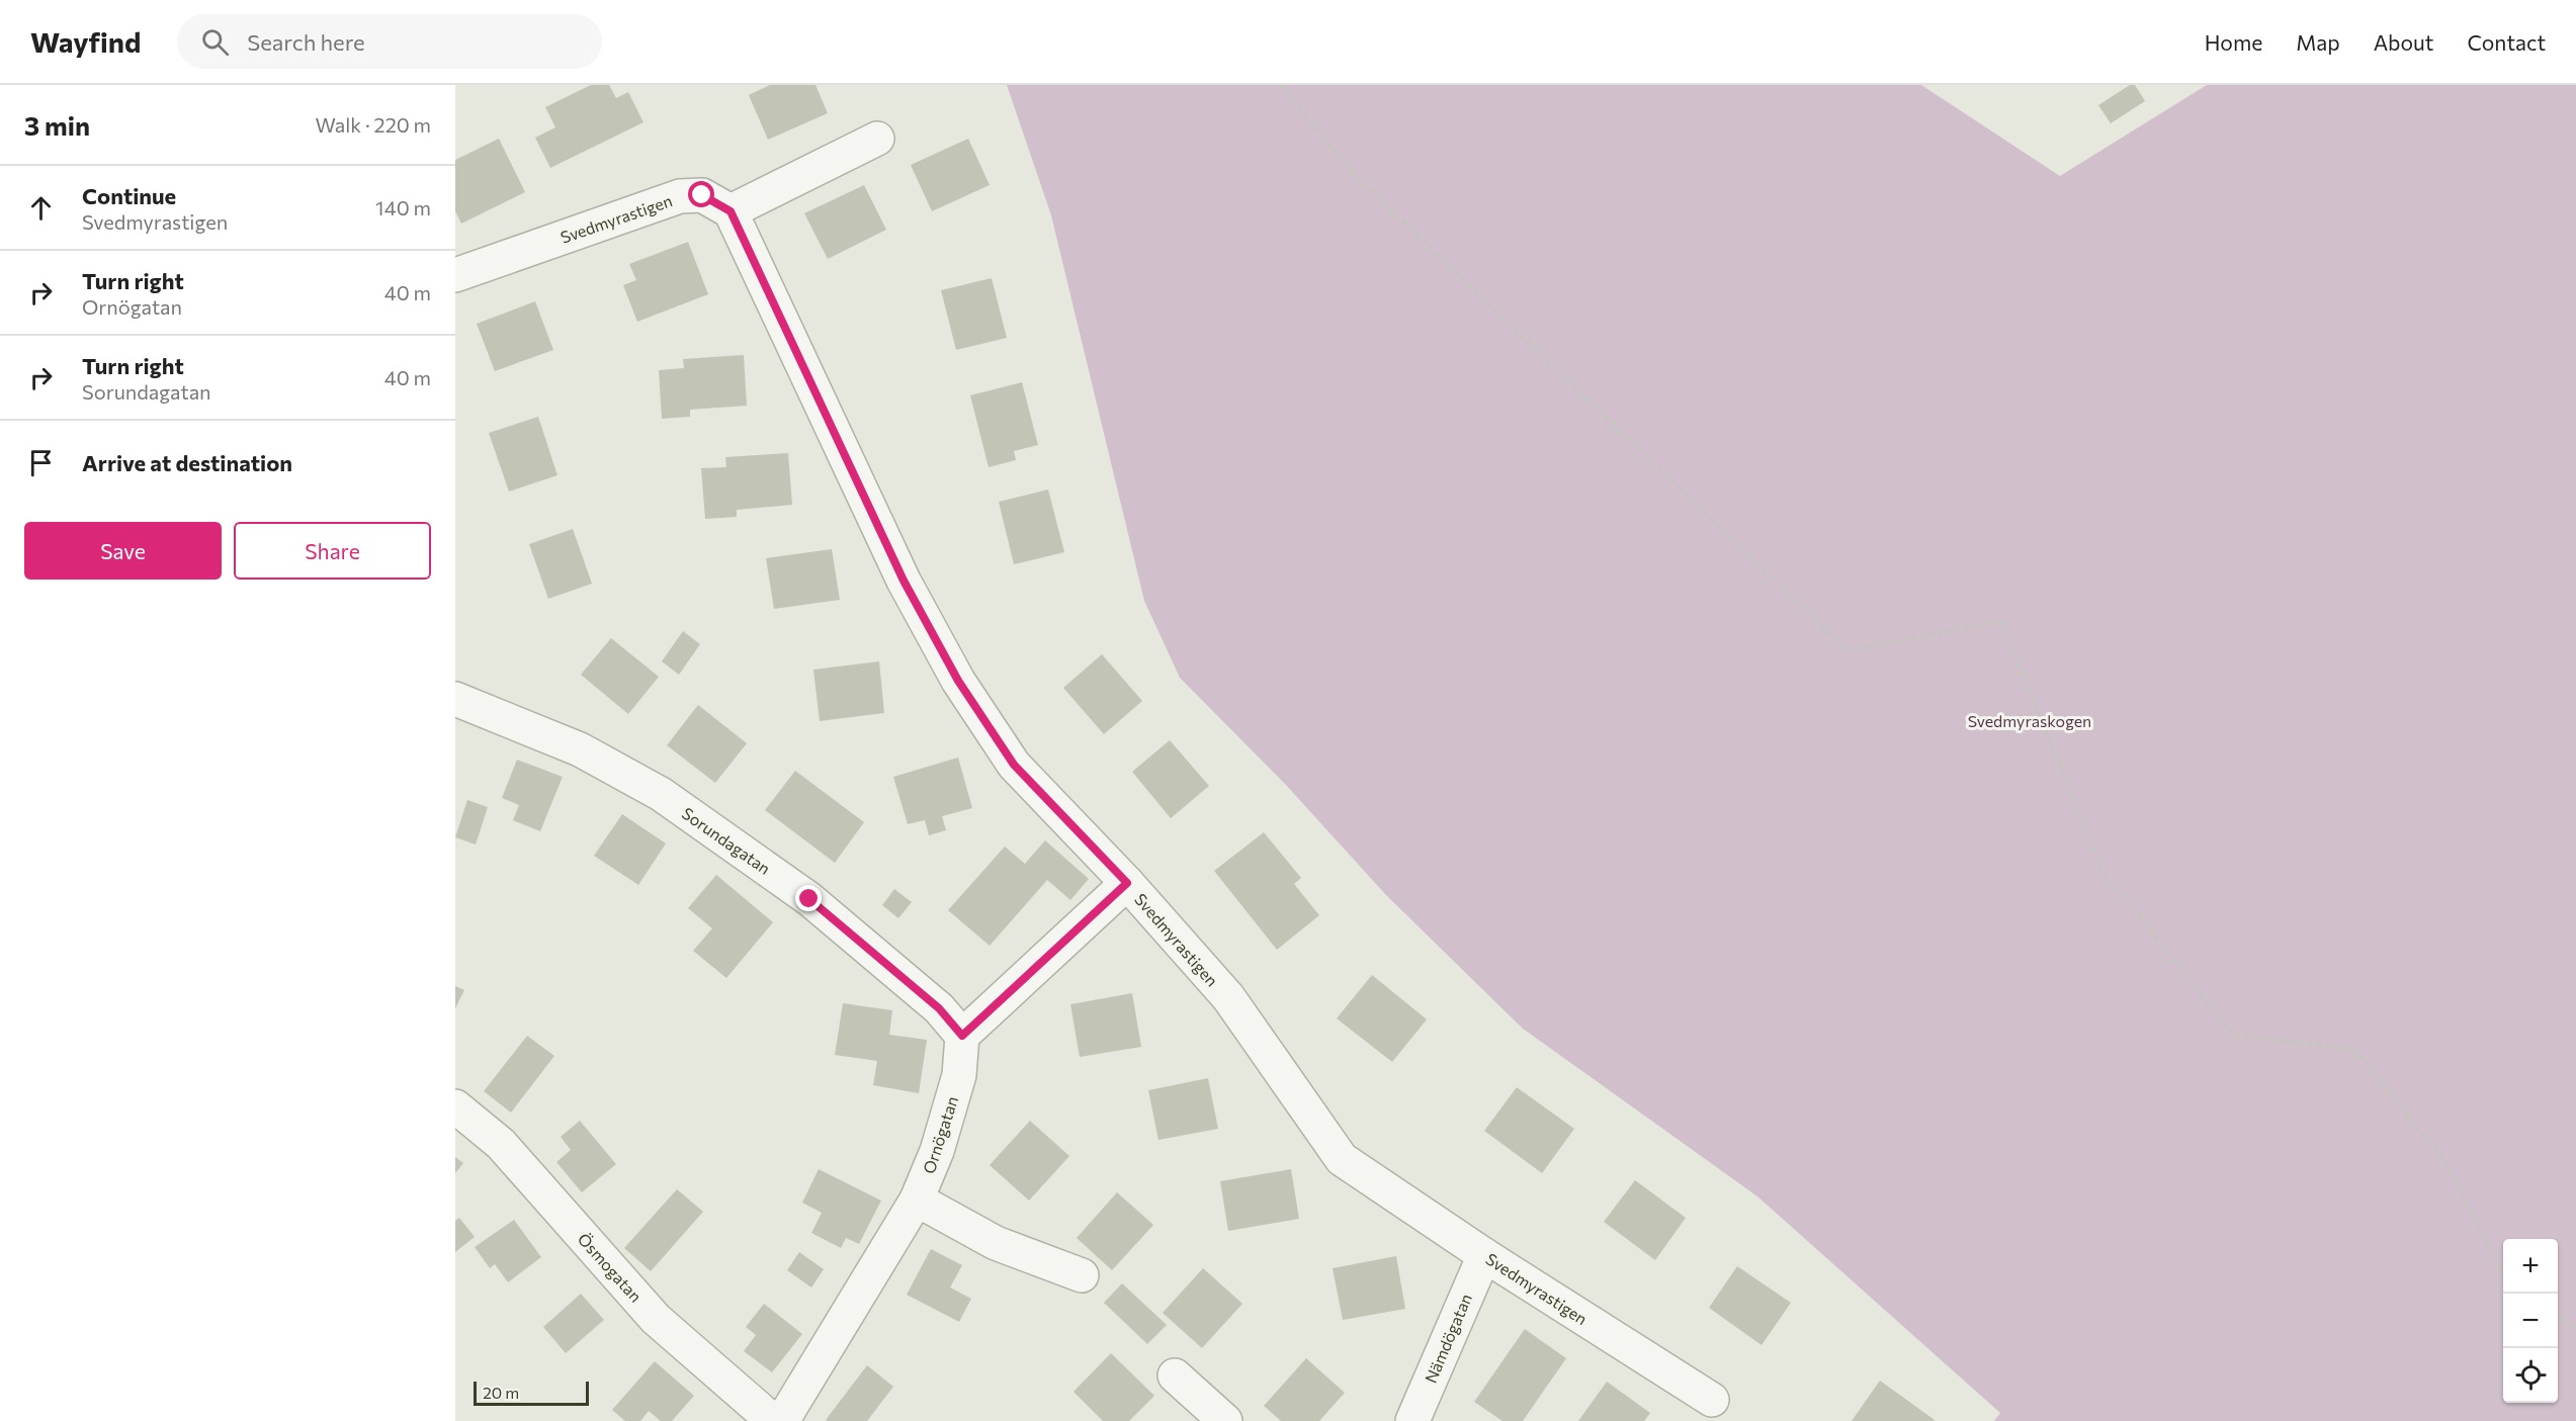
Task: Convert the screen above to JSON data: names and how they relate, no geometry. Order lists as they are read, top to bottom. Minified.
{"streets":{"street":["Svedmyrastigen","Sorundagatan","Ornögatan","Ösmogatan","Nämdögatan"]},"crossings":[["Svedmyrastigen","Nämdögatan"],["Sorundagatan","Ornögatan"]],"parks":["Svedmyraskogen"],"scale_bar":"20 m","page":{"header":"Wayfind","search":"Search here","nav":["Home","Map","About","Contact"],"heading":["3 min","Walk · 220 m"],"list":[["Continue","Svedmyrastigen","140 m"],["Turn right","Ornögatan","40 m"],["Turn right","Sorundagatan","40 m"],"Arrive at destination"],"buttons":["Save","Share"],"map_buttons":["+","−"],"scale":"20 m"}}
